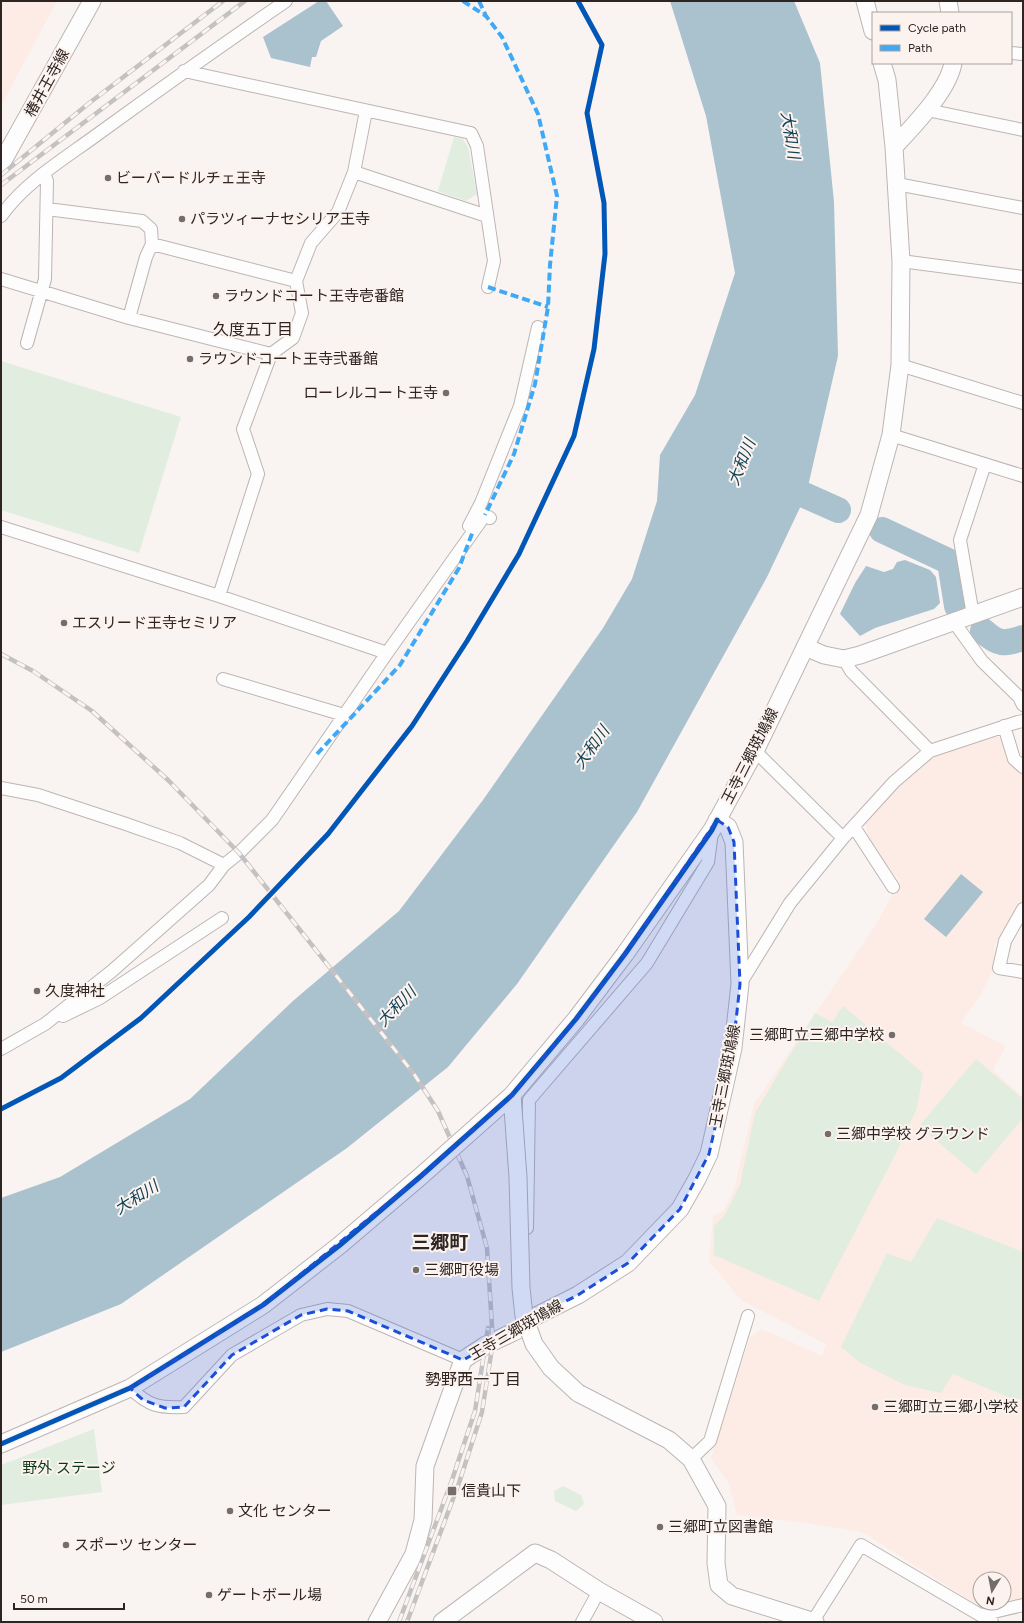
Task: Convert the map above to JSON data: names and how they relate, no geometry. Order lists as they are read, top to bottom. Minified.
{"streets":{"street":["椿井王寺線","王寺三郷斑鳩線"]},"districts":["久度五丁目","三郷町","勢野西一丁目"],"water":["大和川"],"parks":["野外 ステージ"],"places":{"other":["ビーバードルチェ王寺","パラツィーナセシリア王寺","ラウンドコート王寺壱番館","ラウンドコート王寺弐番館","ローレルコート王寺","エスリード王寺セミリア","久度神社","三郷町立三郷中学校","三郷中学校 グラウンド","三郷町役場","三郷町立三郷小学校","文化 センター","三郷町立図書館","スポーツ センター","ゲートボール場"],"transit":["信貴山下"]},"legend":["Cycle path","Path"],"scale_bar":"50 m","north":"bottom"}
